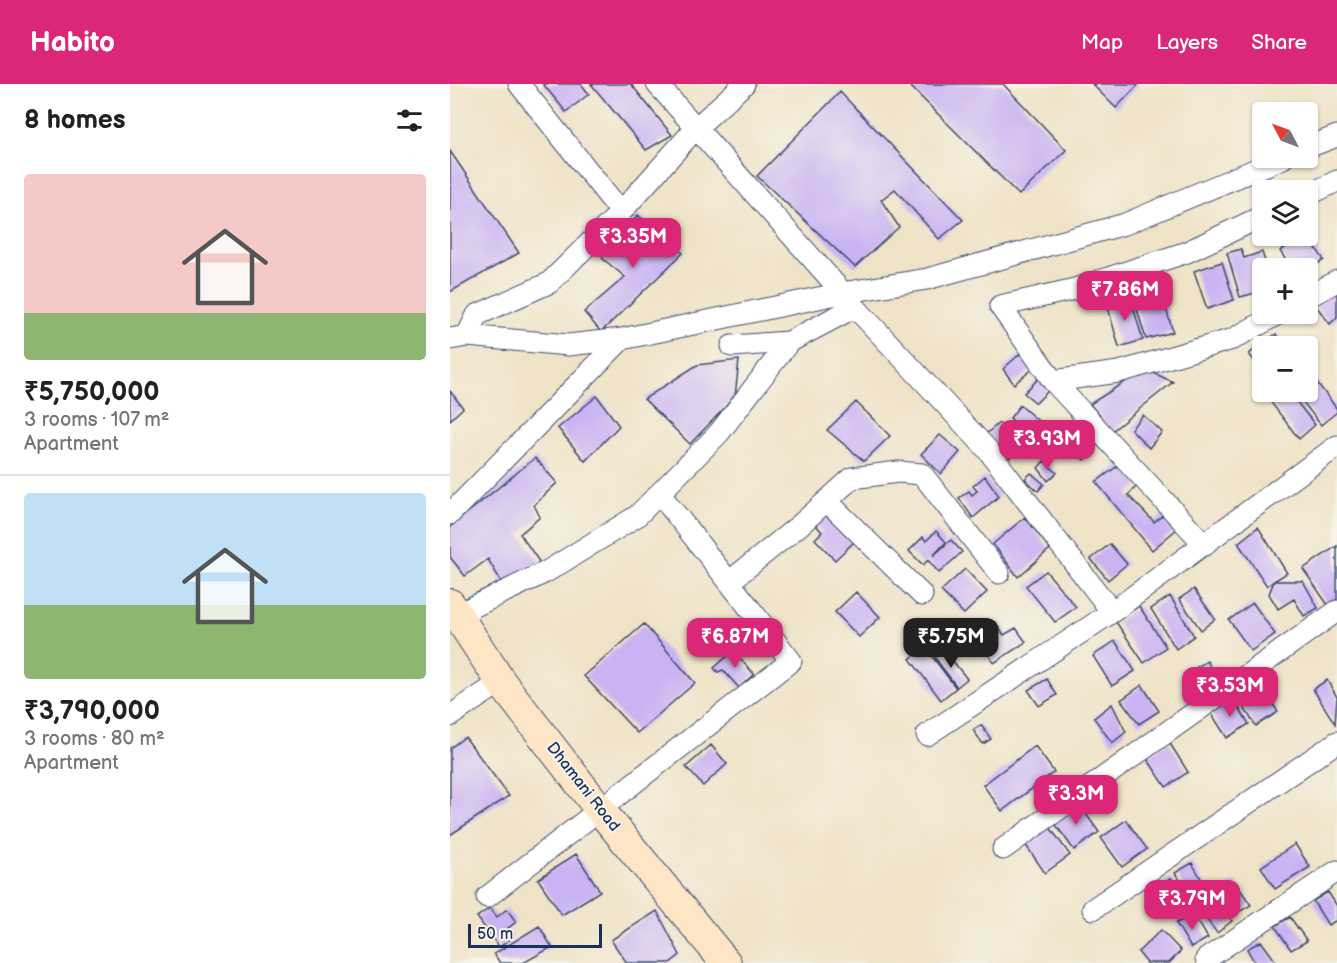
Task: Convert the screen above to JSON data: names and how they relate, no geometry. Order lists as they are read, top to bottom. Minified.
{"streets":{"main road":["Dhamani Road"]},"scale_bar":"50 m","north":"top left","page":{"header":"Habito","nav":["Map","Layers","Share"],"heading":"8 homes","map_buttons":["+","−"],"list":[{"name":"₹5,750,000","note":"3 rooms · 107 m² · Apartment"},{"name":"₹3,790,000","note":"3 rooms · 80 m² · Apartment"}],"price":["₹3.35M","₹7.86M","₹3.93M","₹6.87M","₹5.75M","₹3.53M","₹3.3M","₹3.79M"],"scale":"50 m"}}
